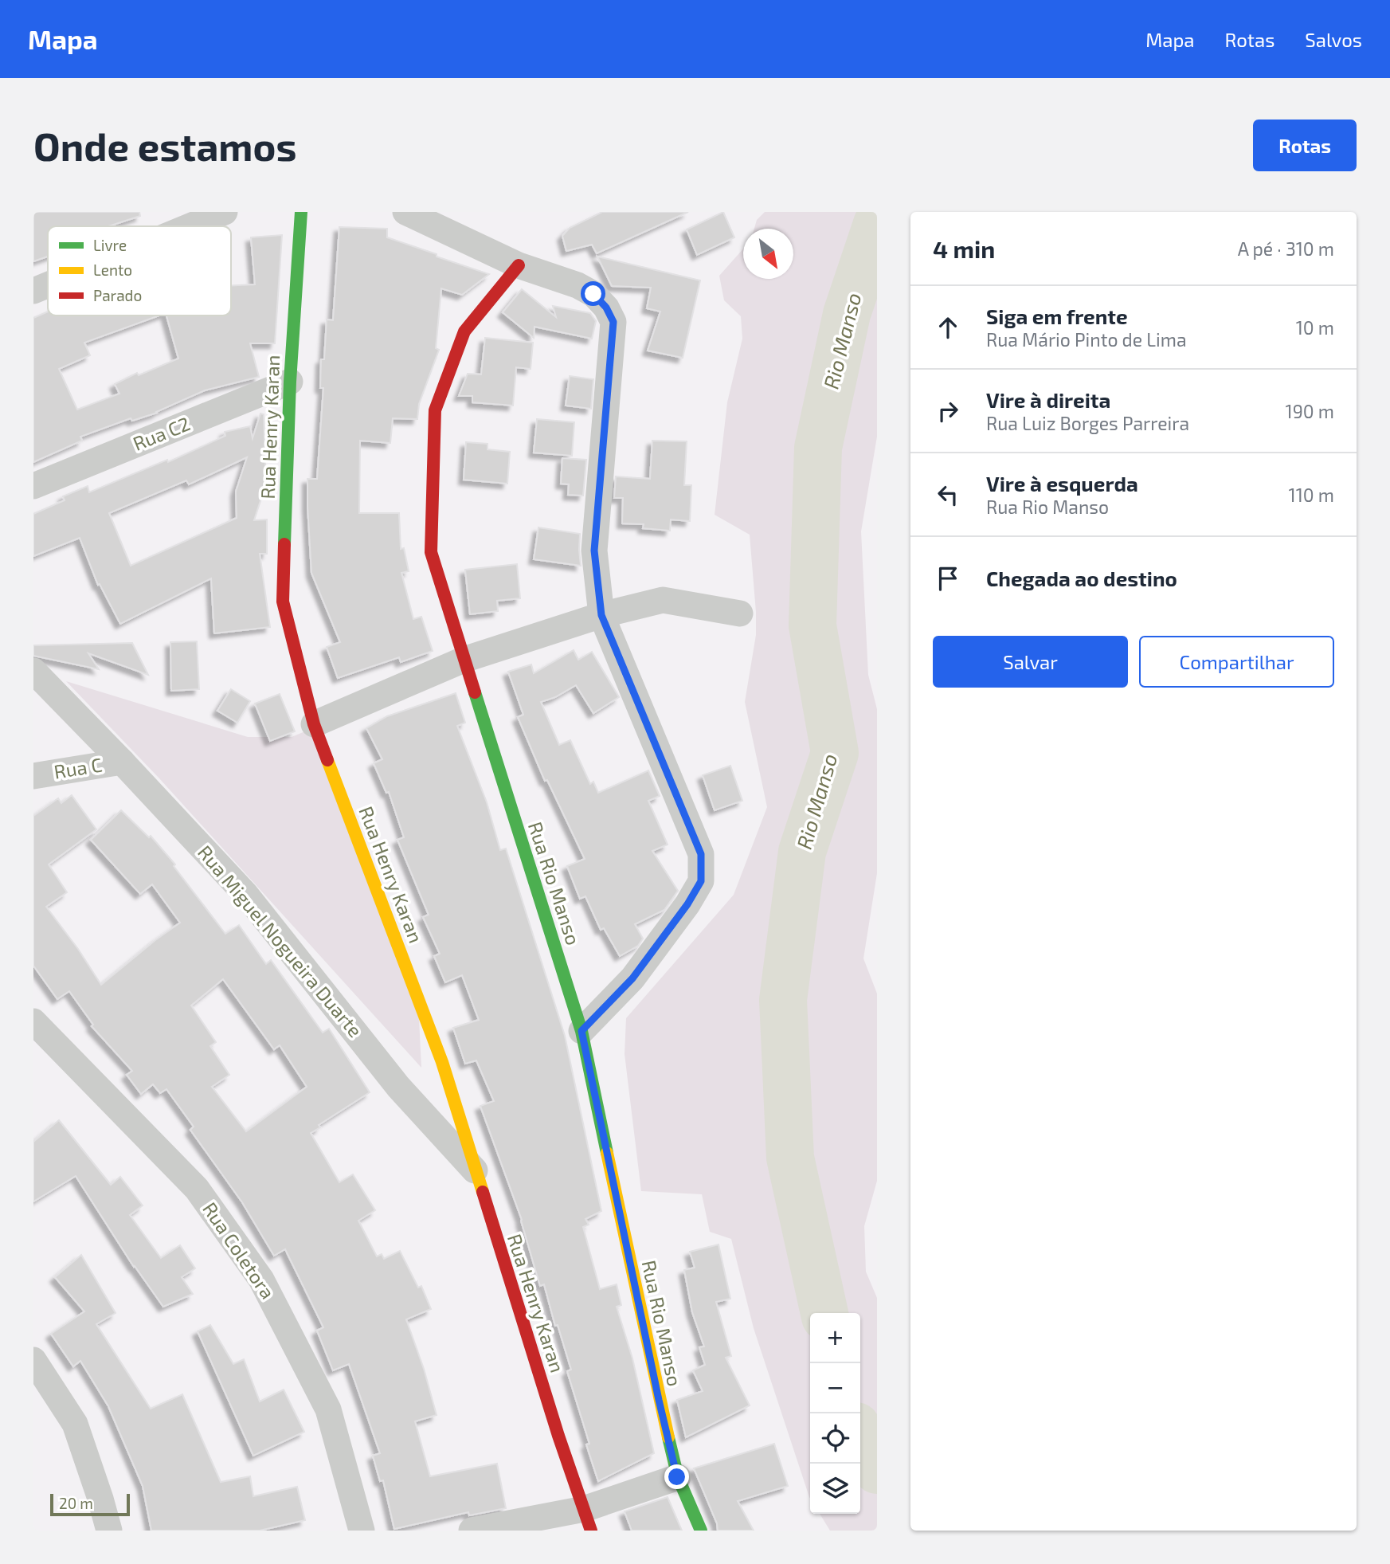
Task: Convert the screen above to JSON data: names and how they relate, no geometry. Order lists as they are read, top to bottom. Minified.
{"streets":{"street":["Rua Henry Karan","Rua C2","Rua C","Rua Rio Manso","Rua Miguel Nogueira Duarte","Rua Coletora"]},"crossings":[["Rua Henry Karan","Rua C2"],["Rua Henry Karan","Rua Miguel Nogueira Duarte"],["Rua C","Rua Miguel Nogueira Duarte"]],"water":["Rio Manso"],"legend":["Livre","Lento","Parado"],"scale_bar":"20 m","north":"bottom right","page":{"header":"Mapa","nav":["Mapa","Rotas","Salvos"],"buttons":["Rotas",["Salvar","Compartilhar"]],"title":"Onde estamos","heading":["4 min","A pé · 310 m"],"list":[["Siga em frente","Rua Mário Pinto de Lima","10 m"],["Vire à direita","Rua Luiz Borges Parreira","190 m"],["Vire à esquerda","Rua Rio Manso","110 m"],"Chegada ao destino"],"map_buttons":["+","−"],"scale":"20 m"}}
